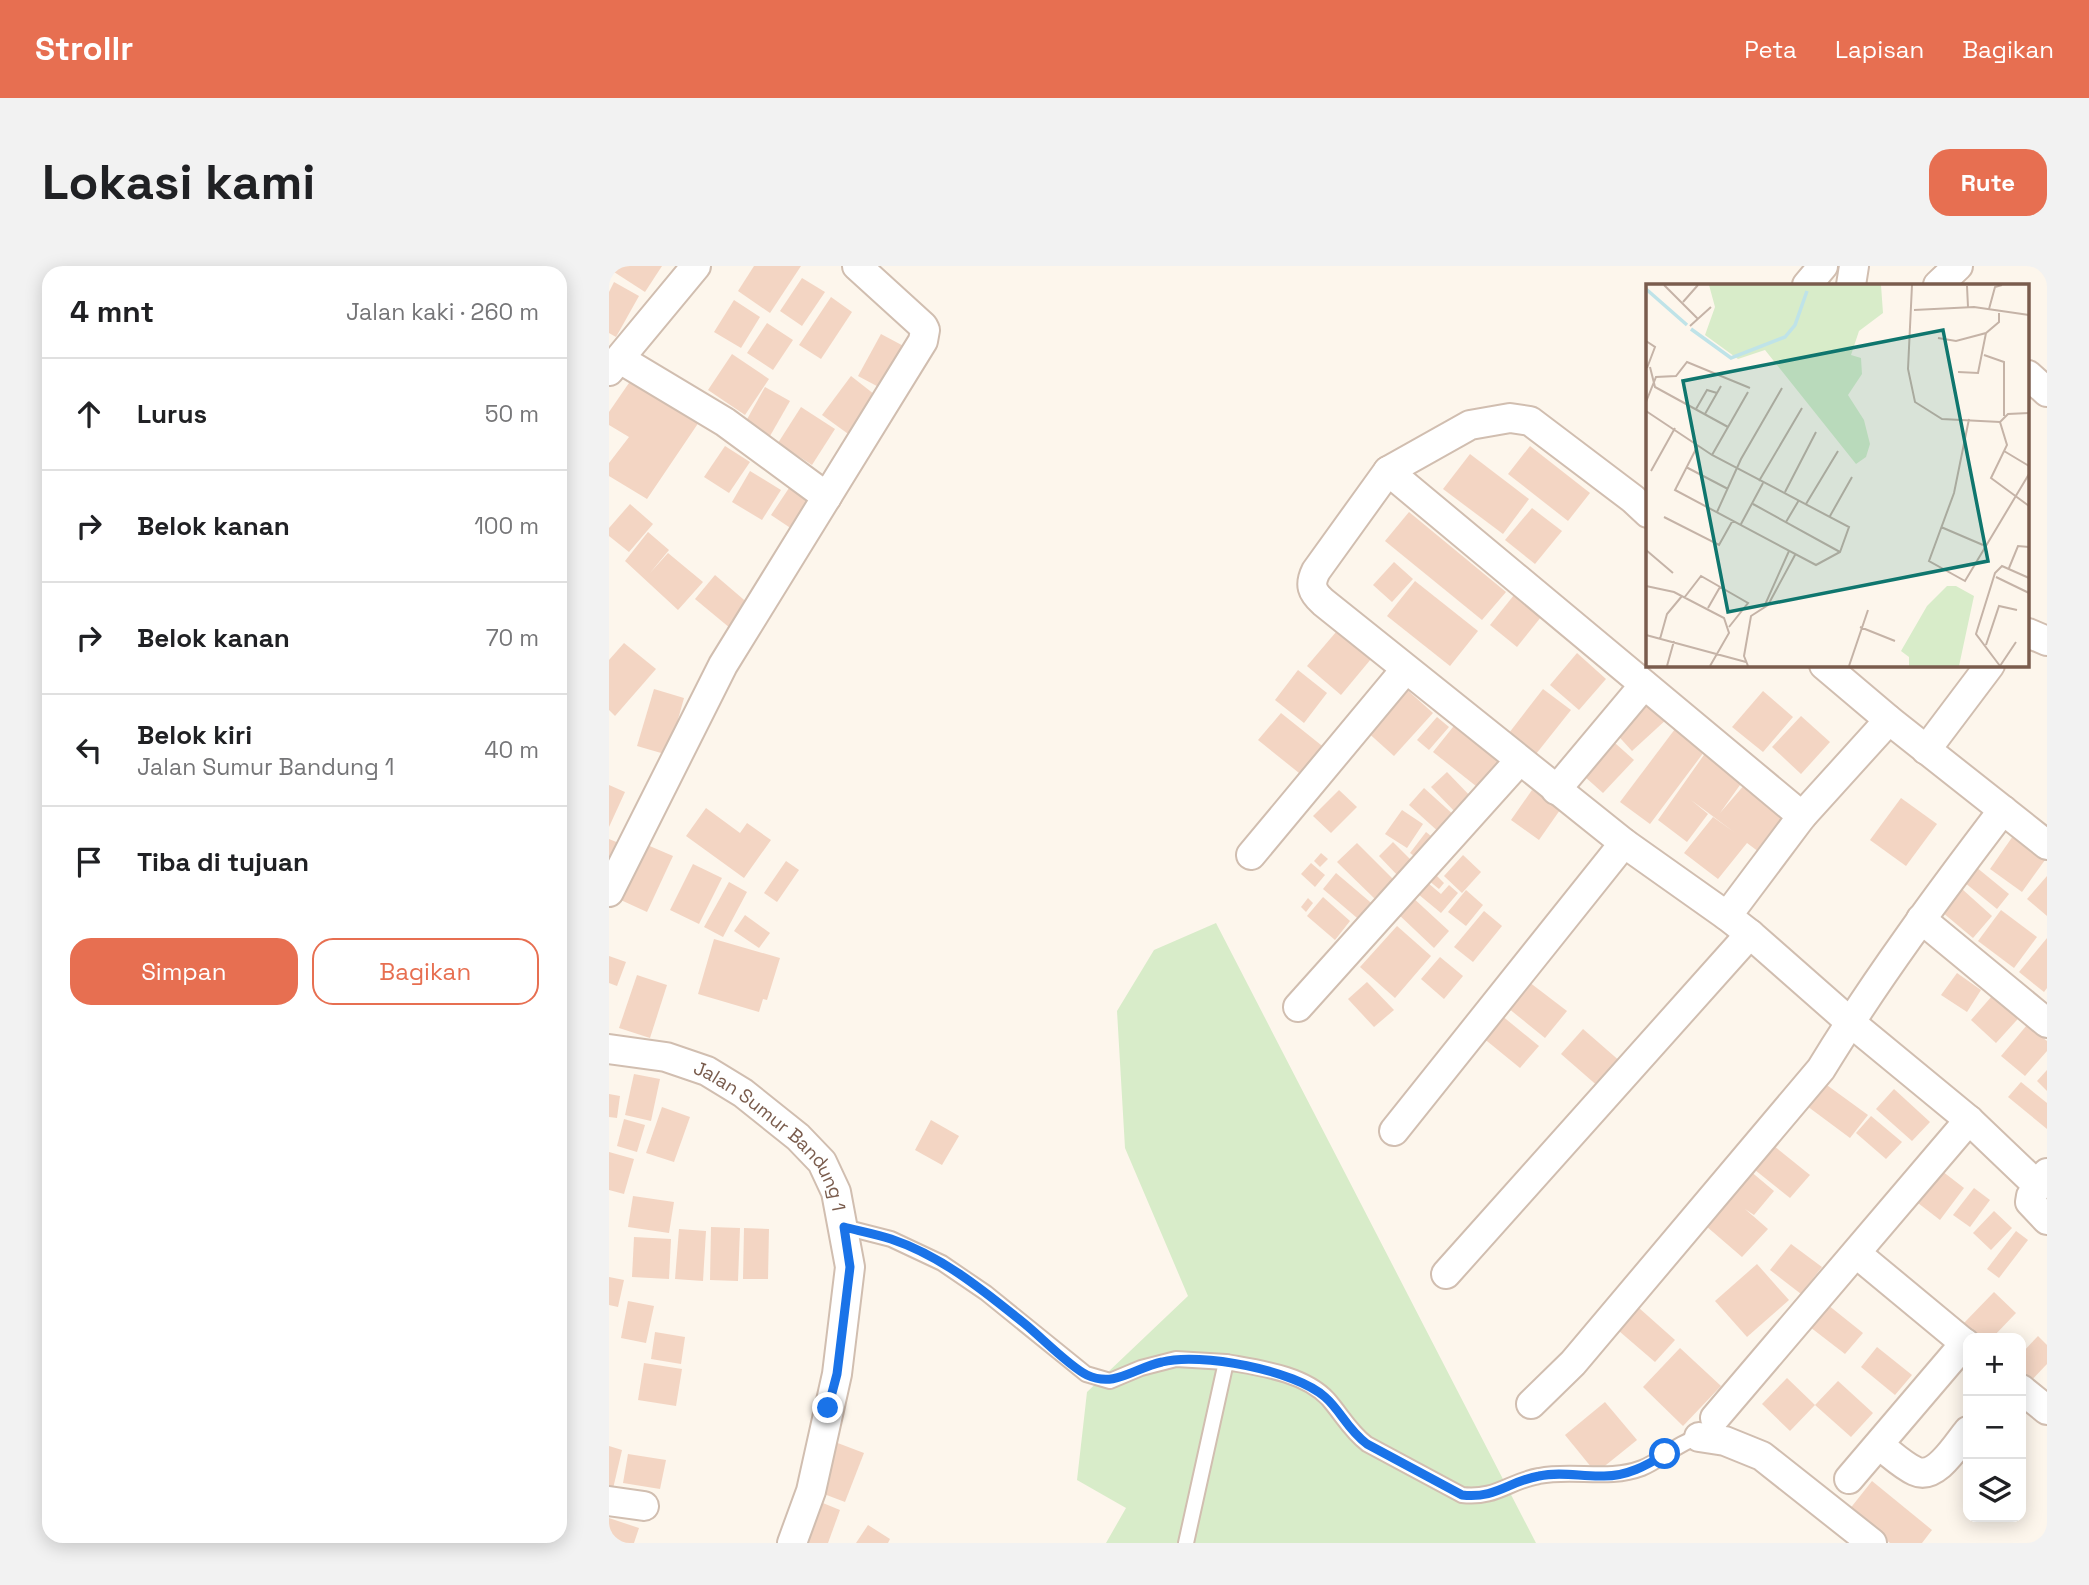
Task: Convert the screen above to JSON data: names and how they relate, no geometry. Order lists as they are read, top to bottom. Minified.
{"streets":{"street":["Jalan Sumur Bandung 1"]},"page":{"header":"Strollr","nav":["Peta","Lapisan","Bagikan"],"buttons":["Rute",["Simpan","Bagikan"]],"title":"Lokasi kami","heading":["4 mnt","Jalan kaki · 260 m"],"list":[["Lurus","50 m"],["Belok kanan","100 m"],["Belok kanan","70 m"],["Belok kiri","Jalan Sumur Bandung 1","40 m"],"Tiba di tujuan"],"map_buttons":["+","−"]}}
